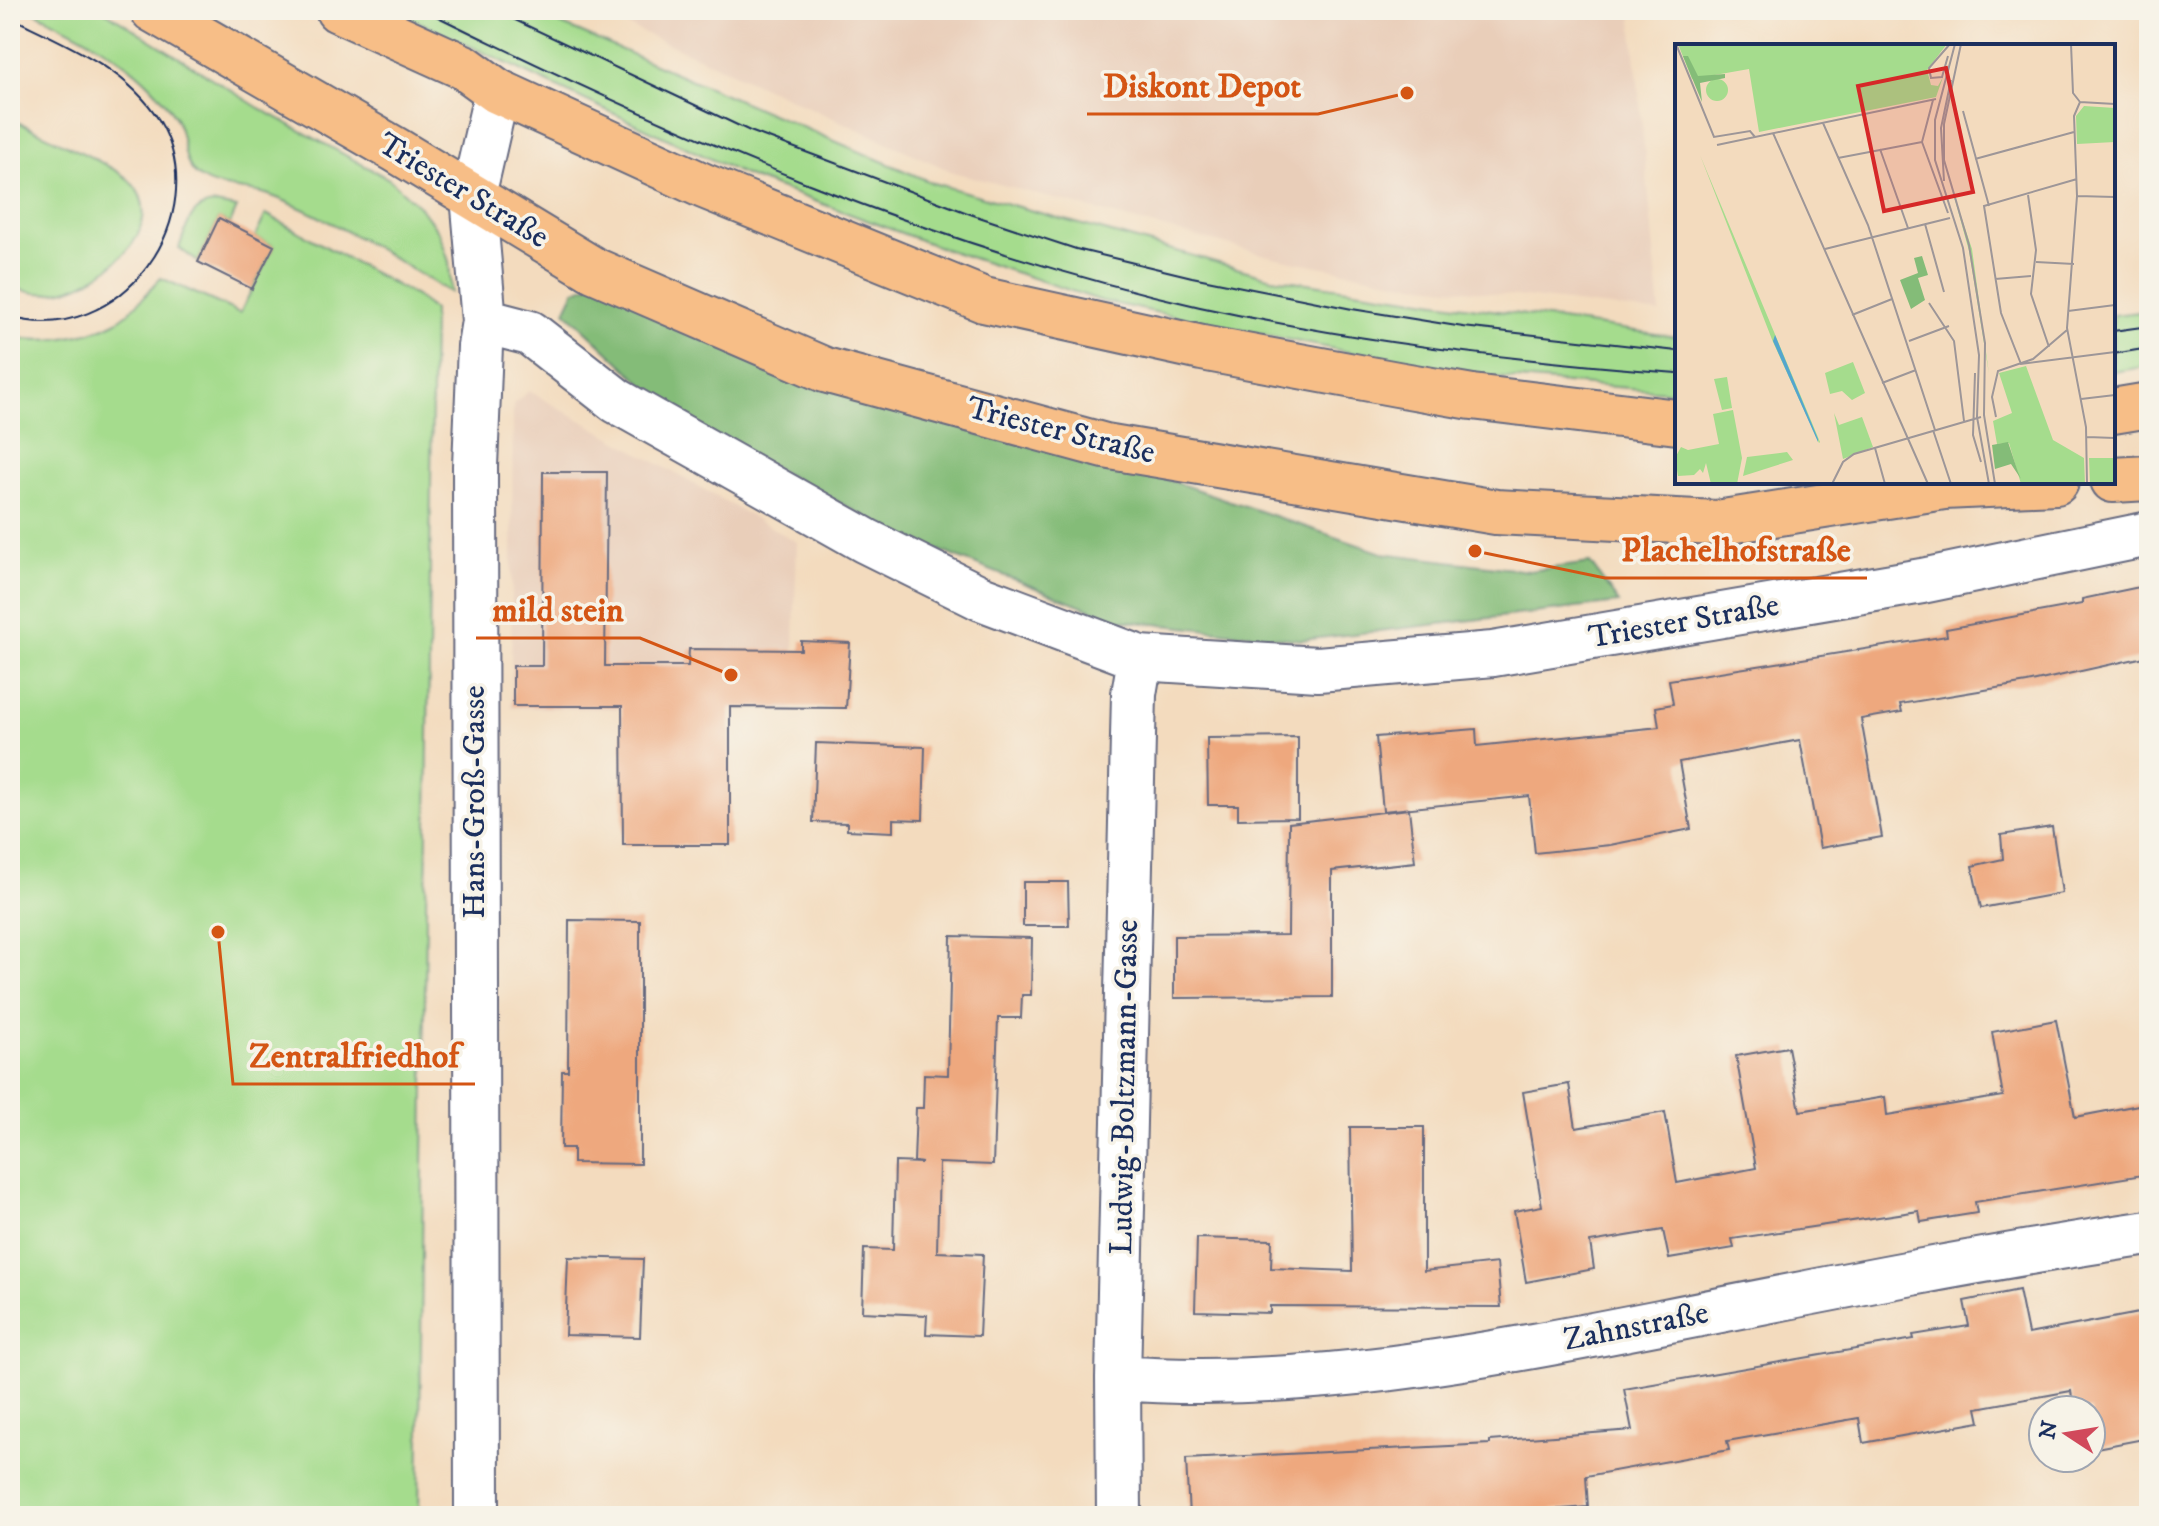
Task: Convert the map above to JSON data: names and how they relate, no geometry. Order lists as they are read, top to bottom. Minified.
{"streets":{"main road":["Triester Straße"],"street":["Hans-Groß-Gasse","Ludwig-Boltzmann-Gasse","Zahnstraße"]},"crossings":[["Triester Straße","Hans-Groß-Gasse"],["Triester Straße","Ludwig-Boltzmann-Gasse"],["Ludwig-Boltzmann-Gasse","Zahnstraße"]],"places":["Diskont Depot","Plachelhofstraße","mild stein","Zentralfriedhof"],"north":"left"}
